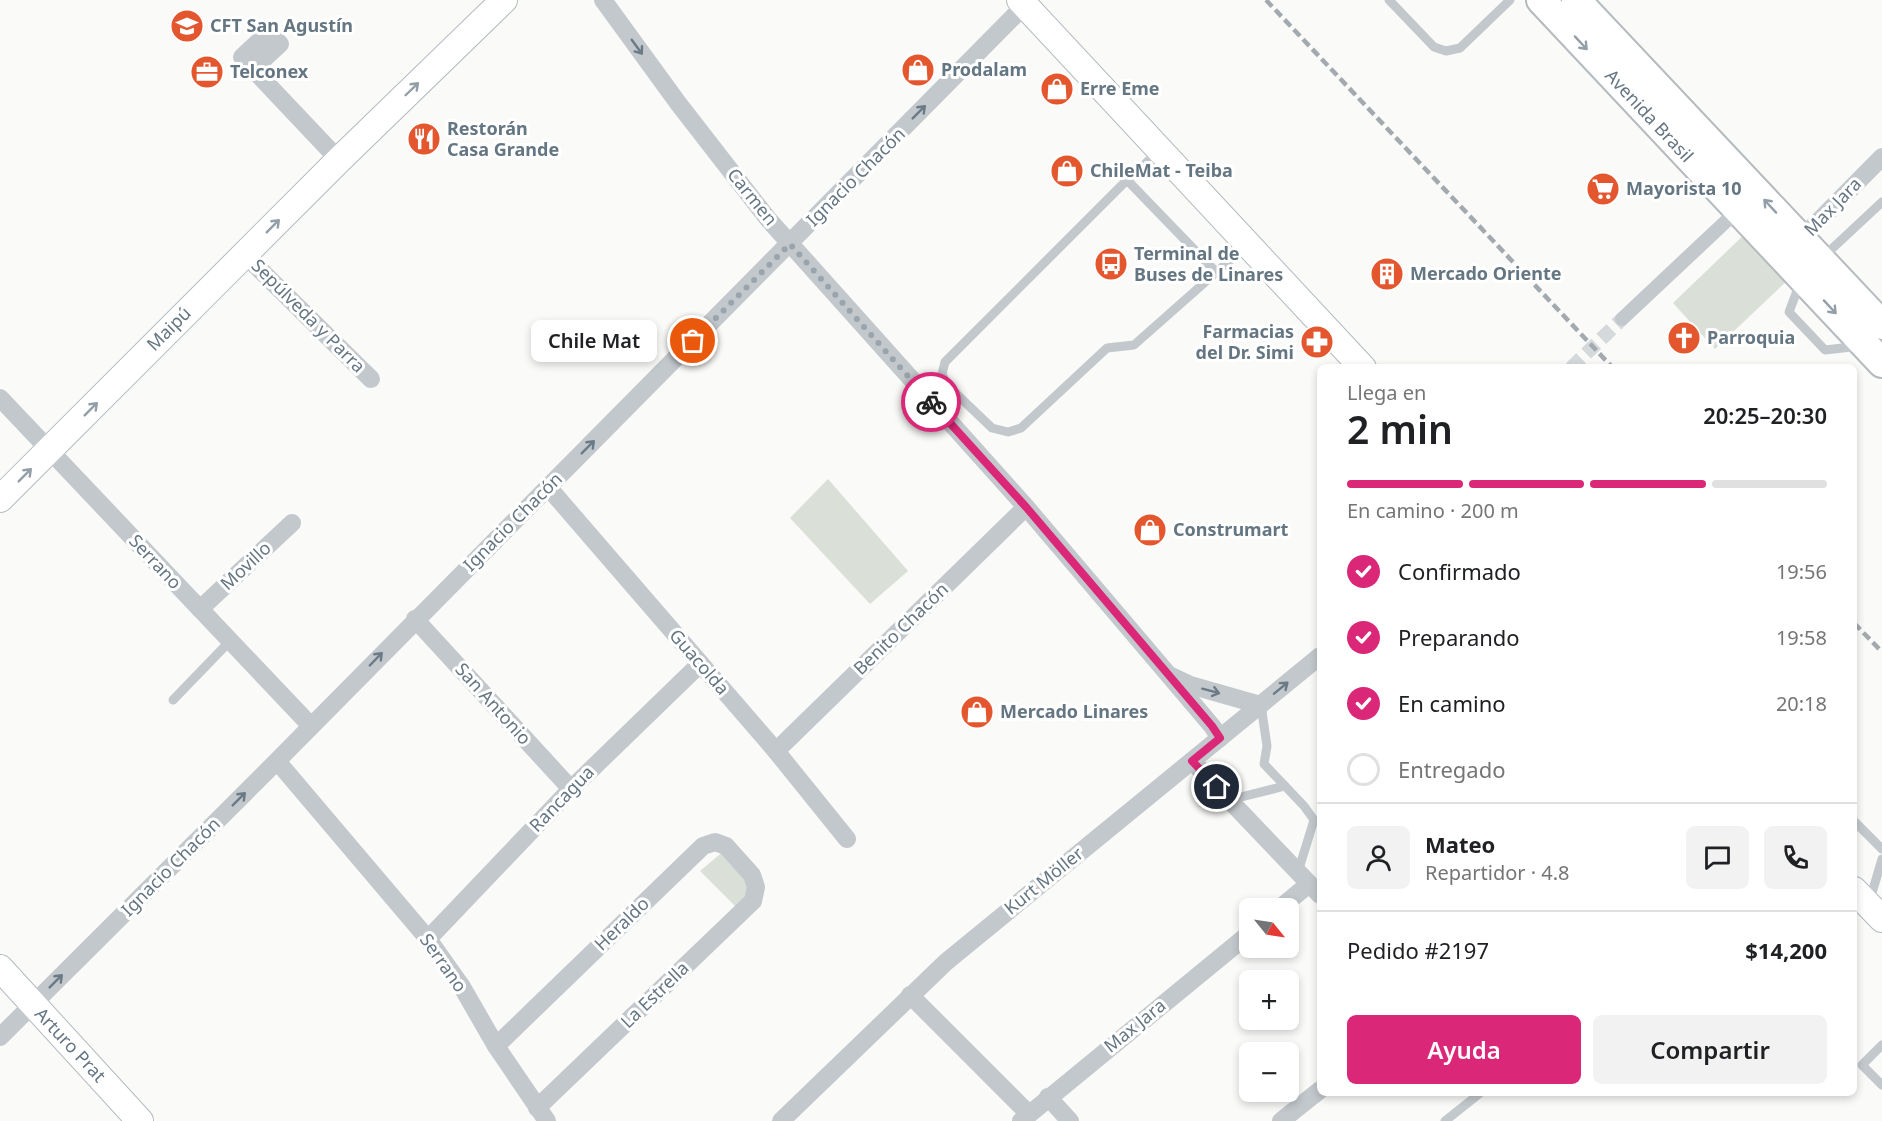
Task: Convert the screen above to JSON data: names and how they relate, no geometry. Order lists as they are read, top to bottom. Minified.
{"streets":{"main road":["Avenida Brasil","Maipú","Arturo Prat"],"street":["Ignacio Chacón","Carmen","Max Jara","Sepúlveda y Parra","Serrano","Movillo","Benito Chacón","Guacolda","San Antonio","Rancagua","Kurt Möller","Heraldo","La Estrella"]},"crossings":[["Avenida Brasil","Max Jara"],["Ignacio Chacón","Carmen"],["Ignacio Chacón","Serrano"],["Ignacio Chacón","Guacolda"],["Ignacio Chacón","San Antonio"],["Ignacio Chacón","Arturo Prat"],["Carmen","Benito Chacón"],["Carmen","Kurt Möller"],["Sepúlveda y Parra","Maipú"],["Maipú","Serrano"],["Serrano","Movillo"],["Serrano","Rancagua"],["Serrano","Heraldo"],["Serrano","La Estrella"],["Benito Chacón","Guacolda"],["Guacolda","Rancagua"],["San Antonio","Rancagua"],["Heraldo","La Estrella"]],"one_way":["Ignacio Chacón","Maipú"],"places":{"school or university":["CFT San Agustín"],"shop":["Prodalam","Erre Eme","ChileMat - Teiba","Construmart","Mercado Linares"],"office":["Telconex"],"restaurant":["Restorán Casa Grande"],"supermarket":["Mayorista 10"],"bus stop":["Terminal de Buses de Linares"],"building":["Mercado Oriente"],"church":["Parroquia"],"other":["Chile Mat"],"pharmacy":["Farmacias del Dr. Simi"]},"north":"bottom right","page":{"bubble":"Chile Mat","heading":["2 min","Llega en","20:25–20:30"],"panel":["Mateo","Repartidor · 4.8","Pedido #2197","$14,200"],"bar":"En camino · 200 m","list":[["Confirmado","19:56"],["Preparando","19:58"],["En camino","20:18"],"Entregado"],"map_buttons":["+","−"],"buttons":["Ayuda","Compartir"]}}
